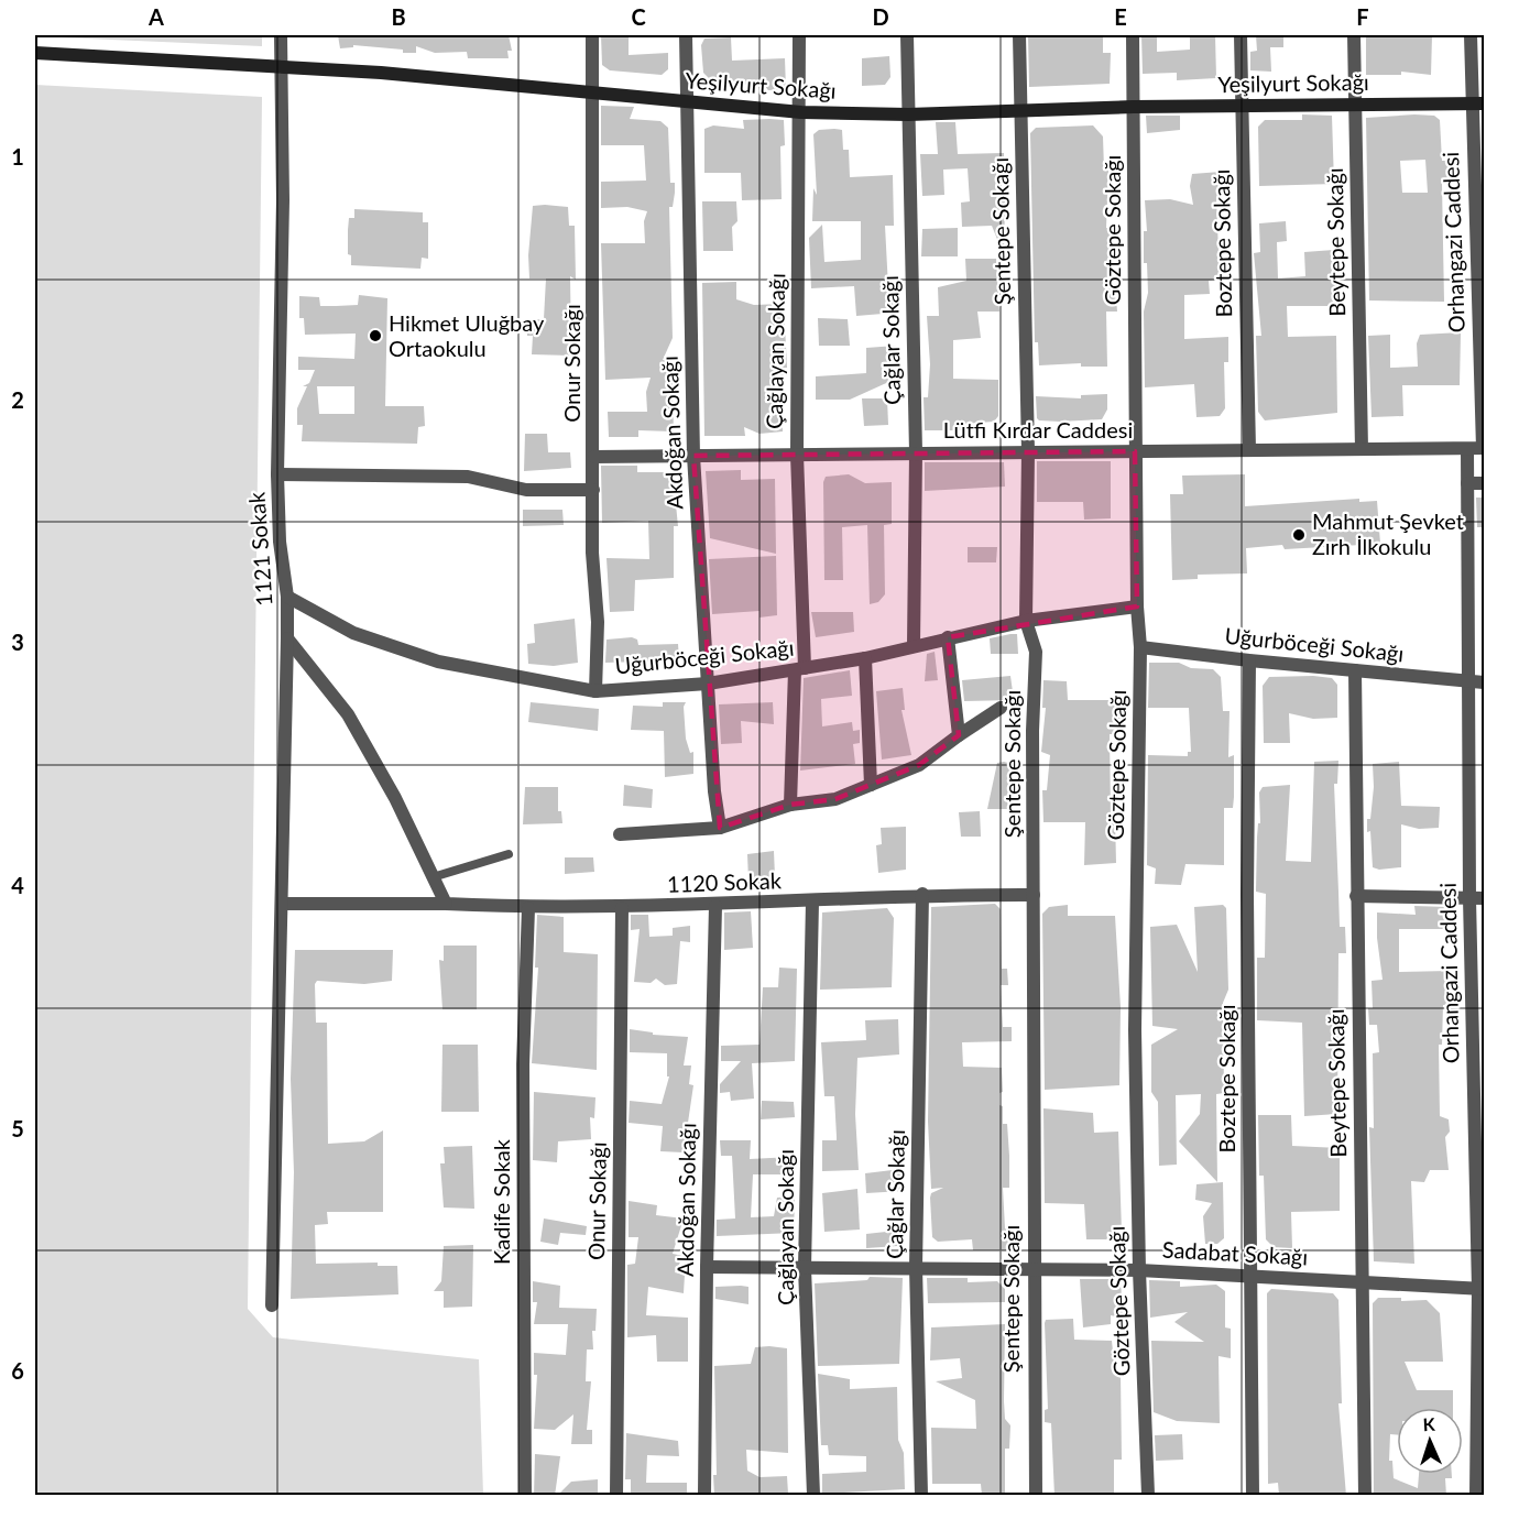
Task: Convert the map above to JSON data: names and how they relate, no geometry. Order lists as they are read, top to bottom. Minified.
{"streets":{"main road":["Yeşilyurt Sokağı"],"street":["Göztepe Sokağı","Şentepe Sokağı","Beytepe Sokağı","Orhangazi Caddesi","Boztepe Sokağı","Çağlar Sokağı","Çağlayan Sokağı","Onur Sokağı","Lütfi Kırdar Caddesi","Akdoğan Sokağı","1121 Sokak","Uğurböceği Sokağı","1120 Sokak","Kadife Sokak","Sadabat Sokağı"]},"crossings":[["Yeşilyurt Sokağı","Göztepe Sokağı"],["Yeşilyurt Sokağı","Şentepe Sokağı"],["Yeşilyurt Sokağı","Beytepe Sokağı"],["Yeşilyurt Sokağı","Orhangazi Caddesi"],["Yeşilyurt Sokağı","Boztepe Sokağı"],["Yeşilyurt Sokağı","Çağlar Sokağı"],["Yeşilyurt Sokağı","Çağlayan Sokağı"],["Yeşilyurt Sokağı","Onur Sokağı"],["Yeşilyurt Sokağı","Akdoğan Sokağı"],["Yeşilyurt Sokağı","1121 Sokak"],["Göztepe Sokağı","Lütfi Kırdar Caddesi"],["Göztepe Sokağı","Uğurböceği Sokağı"],["Göztepe Sokağı","Sadabat Sokağı"],["Şentepe Sokağı","Lütfi Kırdar Caddesi"],["Şentepe Sokağı","Uğurböceği Sokağı"],["Şentepe Sokağı","1120 Sokak"],["Şentepe Sokağı","Sadabat Sokağı"],["Beytepe Sokağı","Lütfi Kırdar Caddesi"],["Beytepe Sokağı","Uğurböceği Sokağı"],["Beytepe Sokağı","Sadabat Sokağı"],["Orhangazi Caddesi","Lütfi Kırdar Caddesi"],["Orhangazi Caddesi","Uğurböceği Sokağı"],["Orhangazi Caddesi","Sadabat Sokağı"],["Boztepe Sokağı","Lütfi Kırdar Caddesi"],["Boztepe Sokağı","Uğurböceği Sokağı"],["Boztepe Sokağı","Sadabat Sokağı"],["Çağlar Sokağı","Lütfi Kırdar Caddesi"],["Çağlar Sokağı","Uğurböceği Sokağı"],["Çağlar Sokağı","1120 Sokak"],["Çağlar Sokağı","Sadabat Sokağı"],["Çağlayan Sokağı","Lütfi Kırdar Caddesi"],["Çağlayan Sokağı","Uğurböceği Sokağı"],["Çağlayan Sokağı","1120 Sokak"],["Çağlayan Sokağı","Sadabat Sokağı"],["Onur Sokağı","Lütfi Kırdar Caddesi"],["Onur Sokağı","Uğurböceği Sokağı"],["Onur Sokağı","1120 Sokak"],["Lütfi Kırdar Caddesi","Akdoğan Sokağı"],["Akdoğan Sokağı","Uğurböceği Sokağı"],["Akdoğan Sokağı","1120 Sokak"],["Akdoğan Sokağı","Sadabat Sokağı"],["1121 Sokak","Uğurböceği Sokağı"],["1120 Sokak","Kadife Sokak"]],"places":["Hikmet Uluğbay Ortaokulu","Mahmut Şevket Zırh İlkokulu"],"north":"top","grid":{"columns":["A","B","C","D","E","F"],"rows":["1","2","3","4","5","6"]}}
